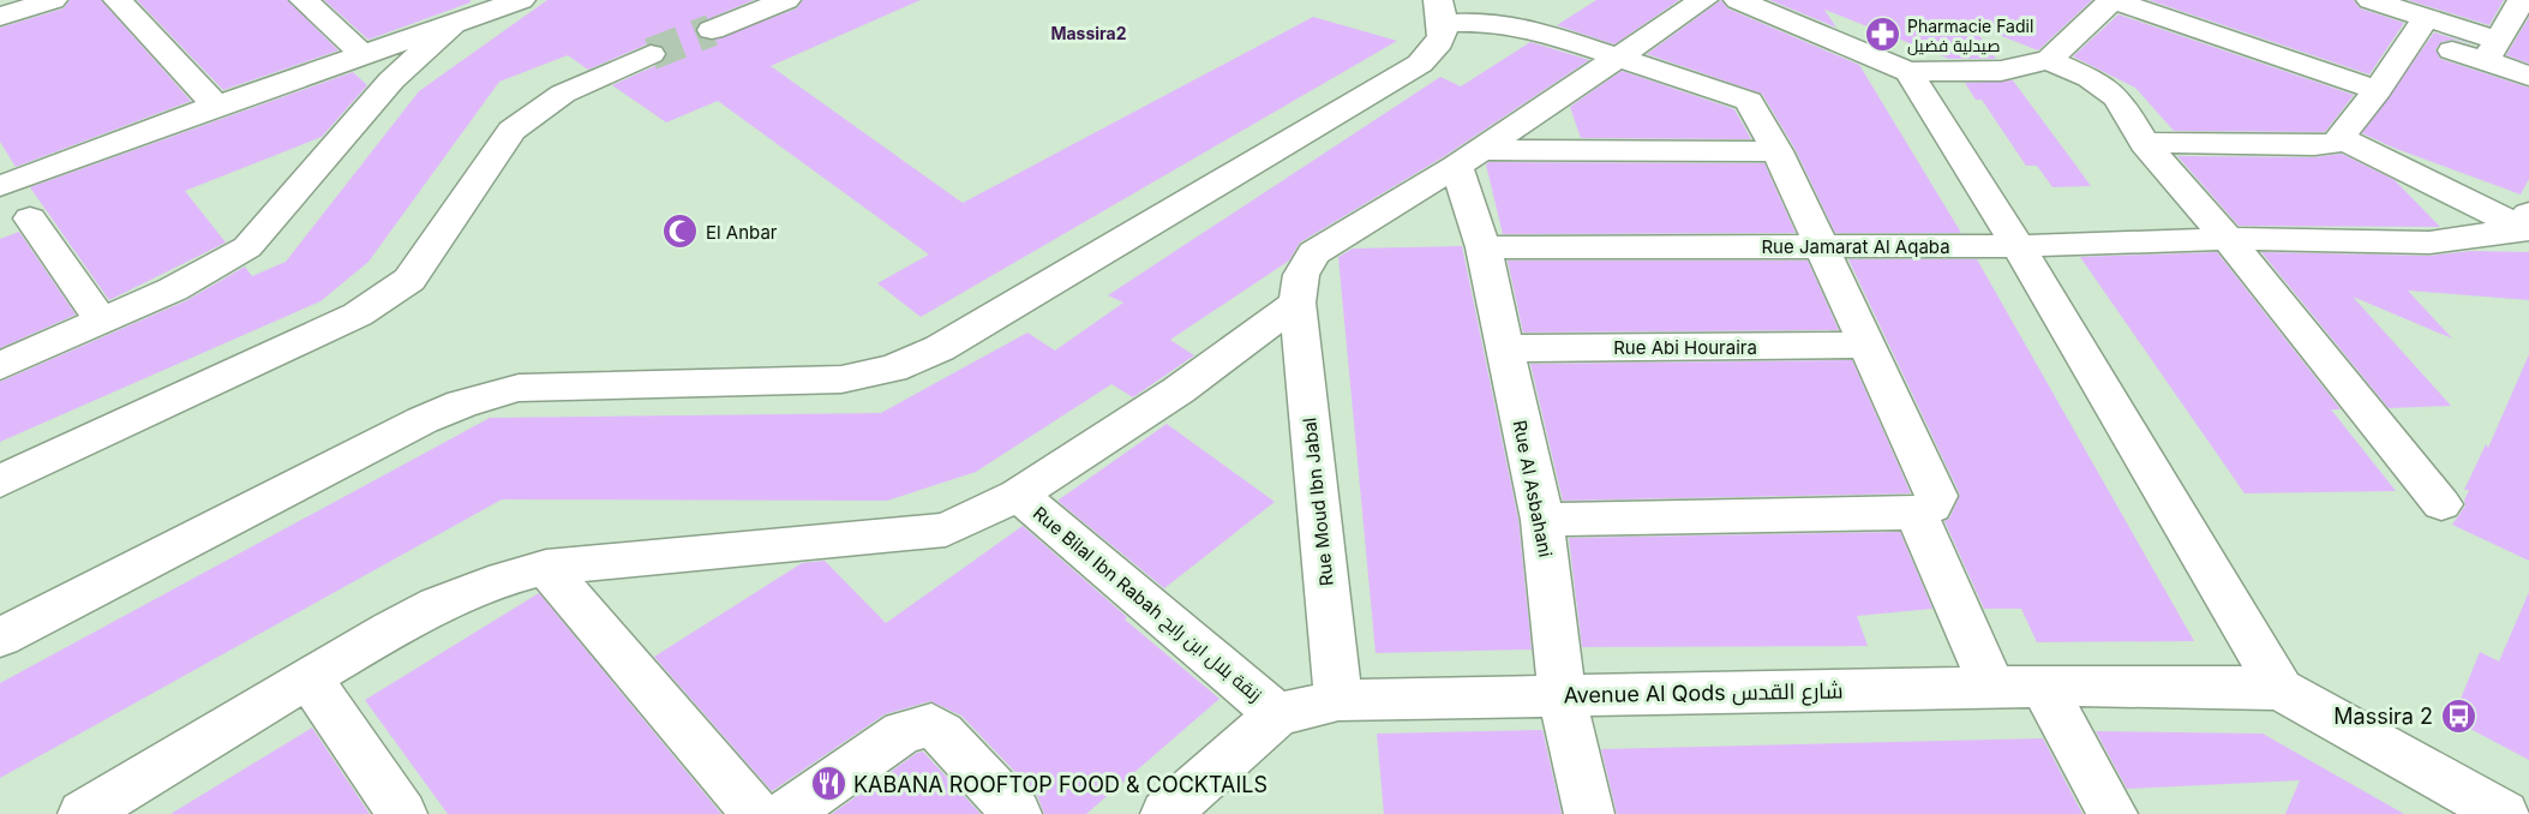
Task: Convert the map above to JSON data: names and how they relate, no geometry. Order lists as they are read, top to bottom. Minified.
{"streets":{"street":["Rue Jamarat Al Aqaba","Rue Abi Houraira","Rue Al Asbahani","Rue Moud Ibn Jabal","Rue Bilal Ibn Rabah زنقة بلال ابن رابح","Avenue Al Qods شارع القدس"]},"crossings":[["Rue Jamarat Al Aqaba","Rue Al Asbahani"],["Rue Abi Houraira","Rue Al Asbahani"],["Rue Al Asbahani","Rue Moud Ibn Jabal"],["Rue Al Asbahani","Avenue Al Qods شارع القدس"],["Rue Moud Ibn Jabal","Avenue Al Qods شارع القدس"],["Rue Bilal Ibn Rabah زنقة بلال ابن رابح","Avenue Al Qods شارع القدس"]],"districts":["Massira2"],"places":{"pharmacy":["Pharmacie Fadil صيدلية فضيل"],"mosque":["El Anbar"],"bus stop":["Massira 2"],"restaurant":["KABANA ROOFTOP FOOD & COCKTAILS"]}}
